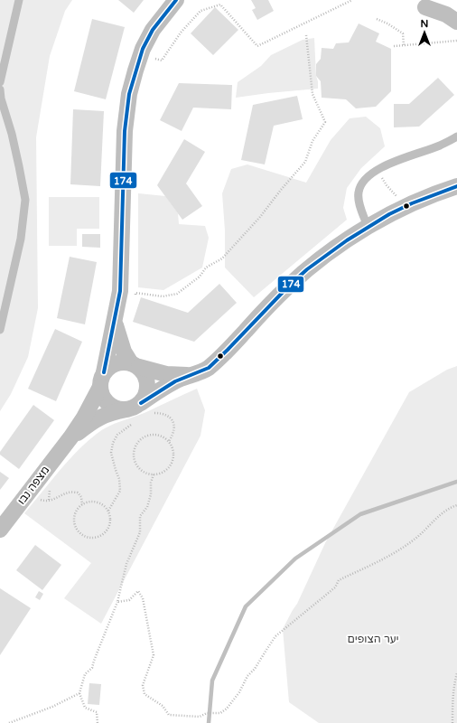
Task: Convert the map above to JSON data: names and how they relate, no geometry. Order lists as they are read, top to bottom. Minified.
{"streets":{"street":["מצפה נבו"]},"parks":["יער הצופים"],"lines":["transit line 174"],"north":"top"}
